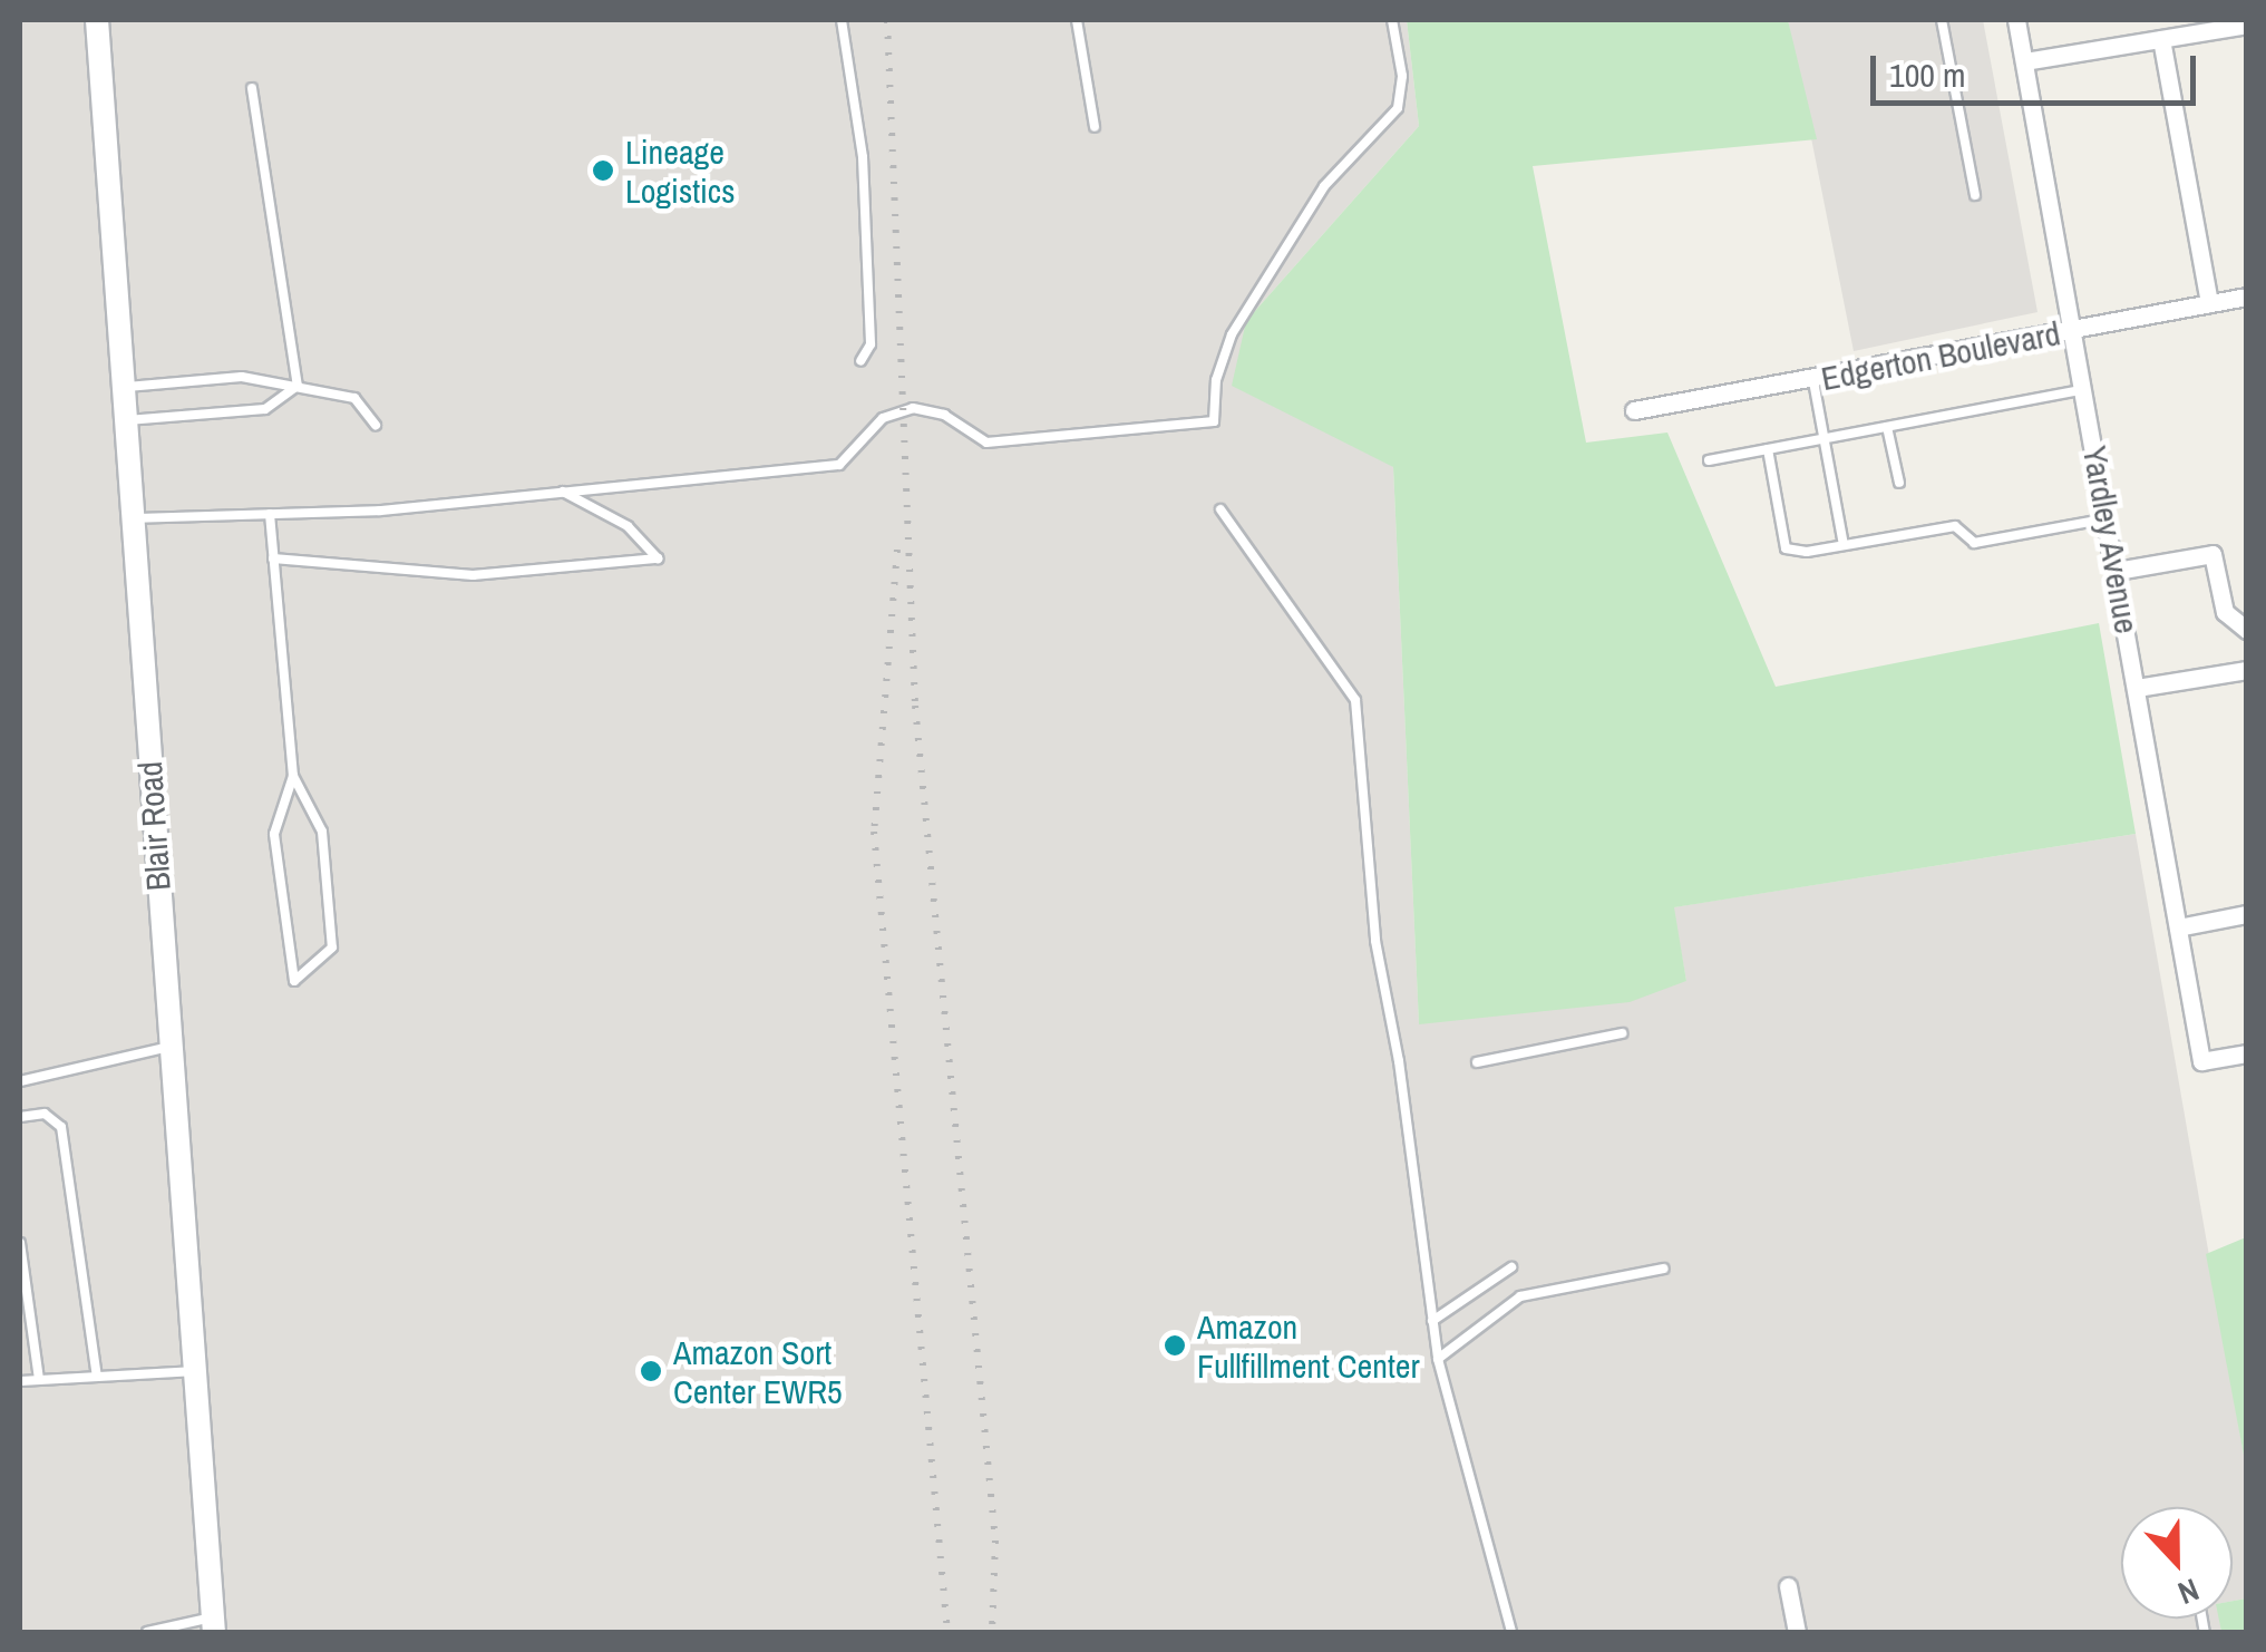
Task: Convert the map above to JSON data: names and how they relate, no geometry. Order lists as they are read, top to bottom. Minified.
{"streets":{"street":["Edgerton Boulevard","Yardley Avenue","Blair Road"]},"crossings":[["Edgerton Boulevard","Yardley Avenue"]],"places":["Lineage Logistics","Amazon Fullfillment Center","Amazon Sort Center EWR5"],"scale_bar":"100 m","north":"bottom"}
